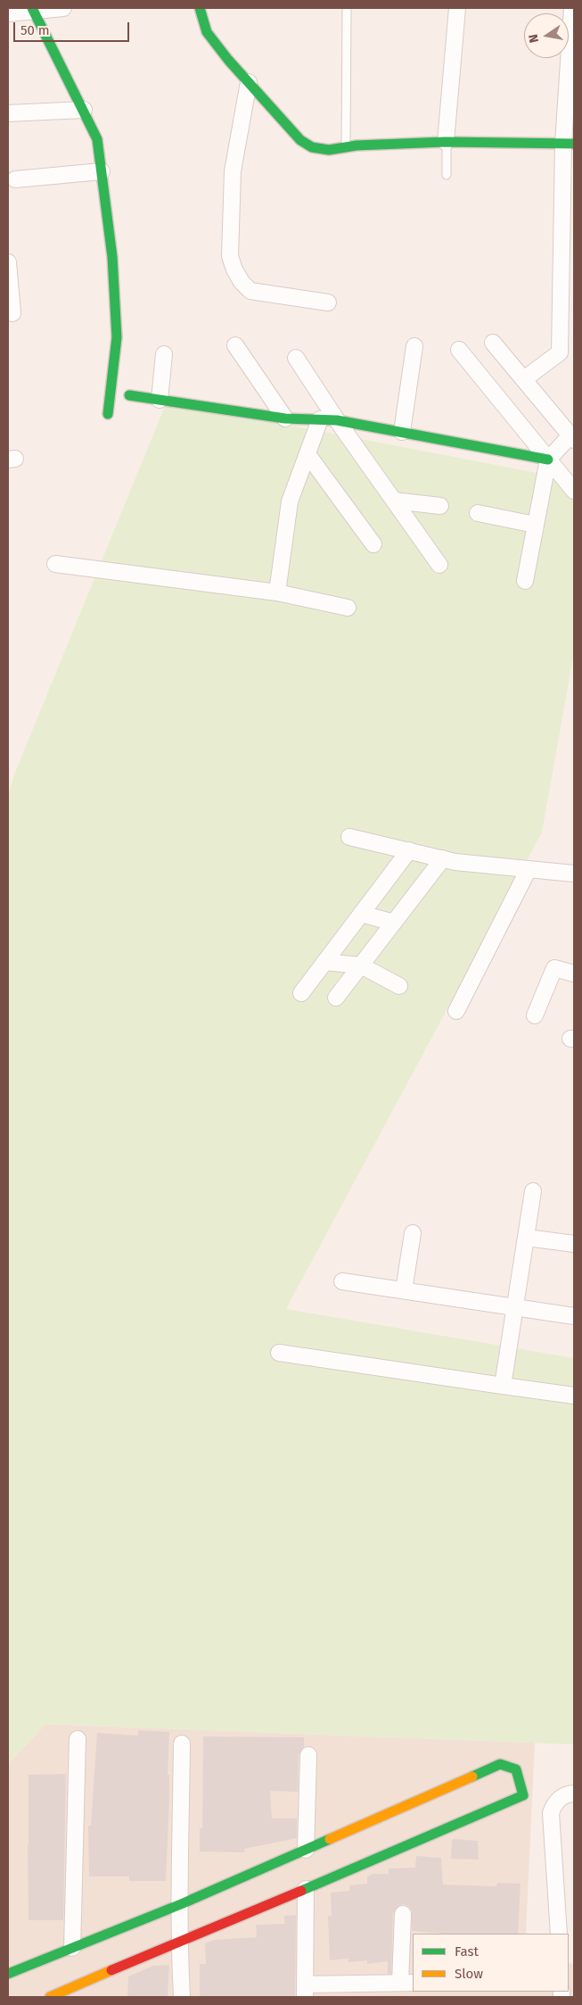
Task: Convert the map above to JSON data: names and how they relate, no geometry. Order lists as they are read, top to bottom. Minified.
{"legend":["Fast","Slow"],"scale_bar":"50 m","north":"left"}
